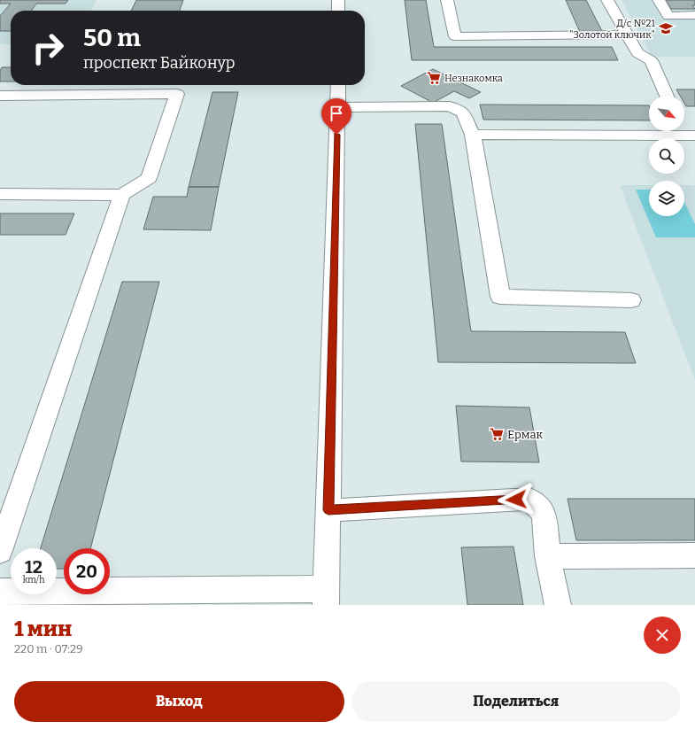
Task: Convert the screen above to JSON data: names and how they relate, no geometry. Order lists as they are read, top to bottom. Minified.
{"places":{"school or university":["Д/c №21 \"Золотой ключик\""],"supermarket":["Незнакомка","Ермак"]},"north":"bottom right","page":{"turn":["50 m","проспект Байконур"],"speed":"12 km/h","limit":"20","heading":["1 мин","220 m · 07:29"],"buttons":["Выход","Поделиться"]}}
